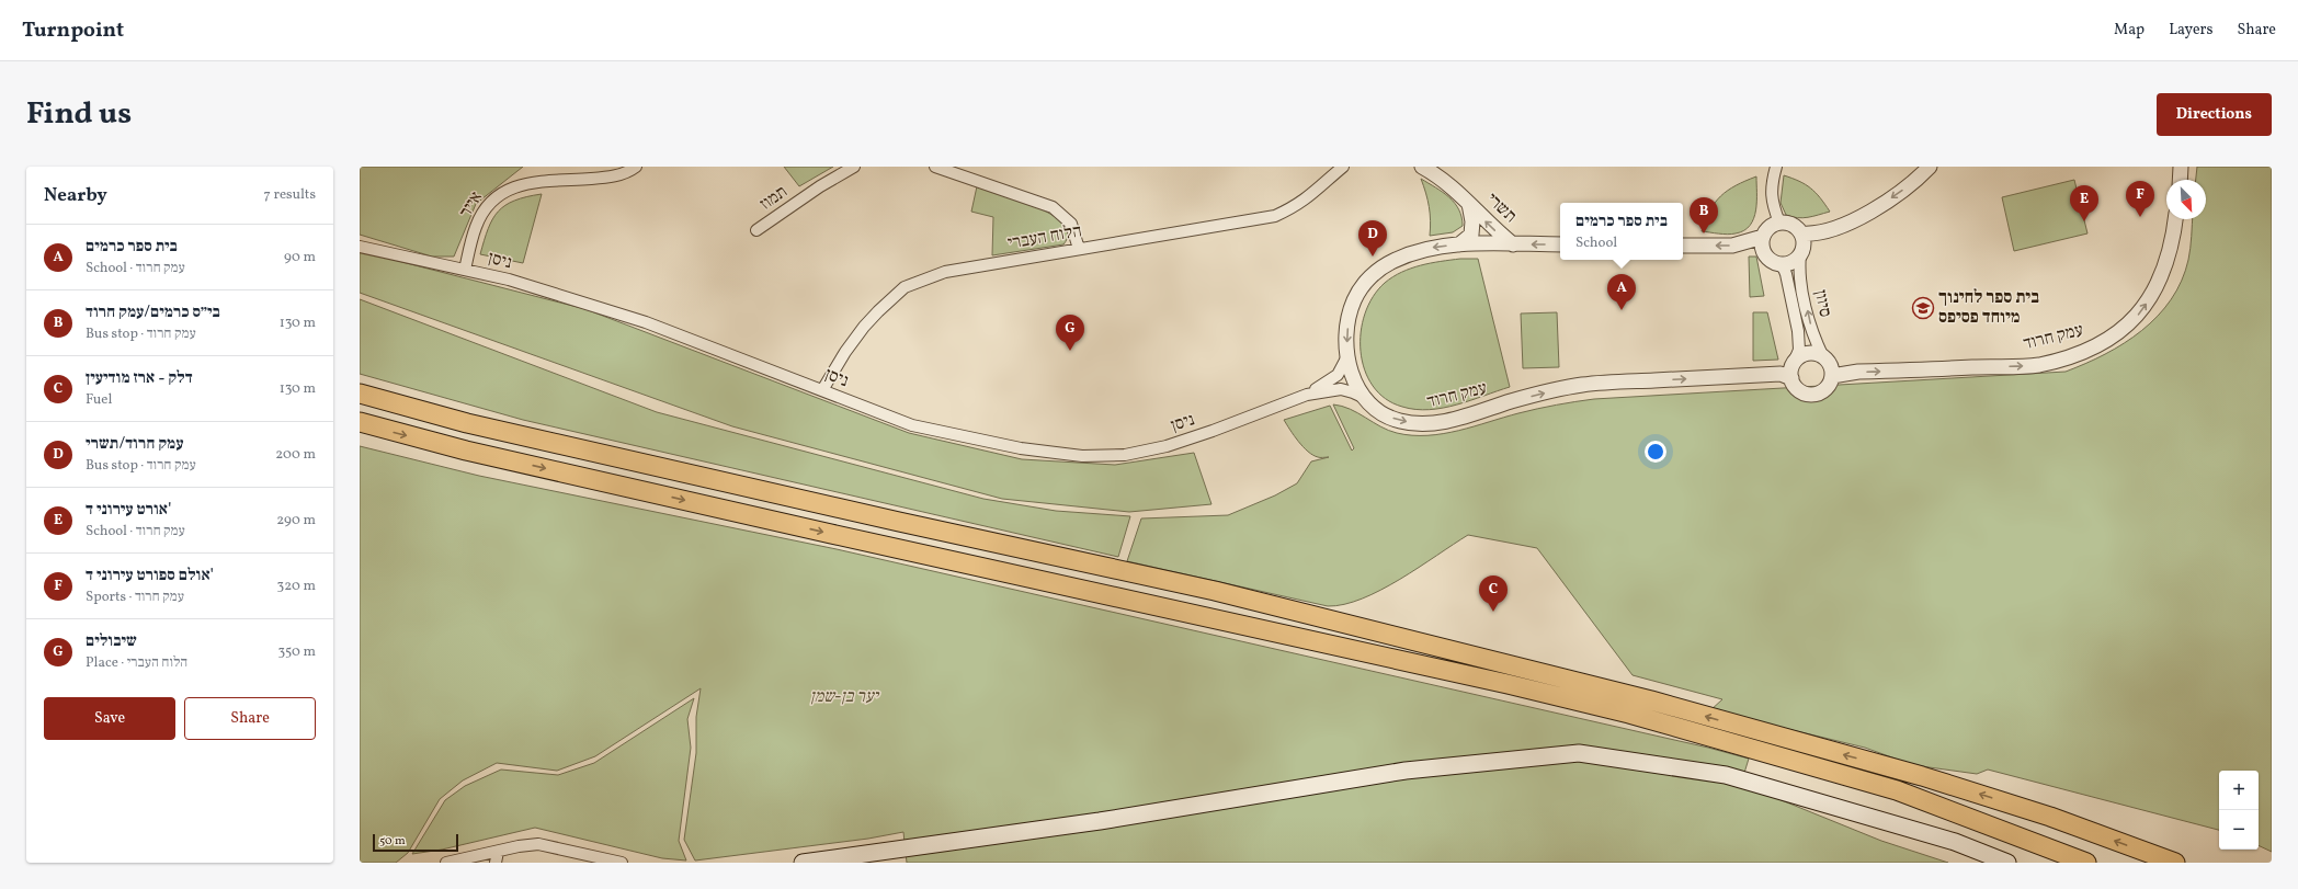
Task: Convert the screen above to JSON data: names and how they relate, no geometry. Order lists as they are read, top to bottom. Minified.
{"streets":{"street":["תמוז","אייר","תשרי","הלוח העברי","ניסן","סיוון","עמק חרוד"]},"crossings":[["אייר","ניסן"],["תשרי","עמק חרוד"],["הלוח העברי","ניסן"],["ניסן","עמק חרוד"],["סיוון","עמק חרוד"]],"one_way":["תשרי"],"parks":["יער בן-שמן"],"places":{"school or university":["בית ספר לחינוך מיוחד פסיפס"]},"scale_bar":"50 m","north":"bottom right","page":{"header":"Turnpoint","nav":["Map","Layers","Share"],"title":"Find us","buttons":["Directions",["Save","Share"]],"heading":["Nearby","7 results"],"pins":["F","E","B","D","A","G","C"],"popup":["בית ספר כרמים","School"],"list":[{"mark":"A","name":"בית ספר כרמים","note":"School · עמק חרוד","value":"90 m"},{"mark":"B","name":"בי״ס כרמים/עמק חרוד","note":"Bus stop · עמק חרוד","value":"130 m"},{"mark":"C","name":"דלק - ארז מודיעין","note":"Fuel","value":"130 m"},{"mark":"D","name":"עמק חרוד/תשרי","note":"Bus stop · עמק חרוד","value":"200 m"},{"mark":"E","name":"אורט עירוני ד'","note":"School · עמק חרוד","value":"290 m"},{"mark":"F","name":"אולם ספורט עירוני ד'","note":"Sports · עמק חרוד","value":"320 m"},{"mark":"G","name":"שיבולים","note":"Place · הלוח העברי","value":"350 m"}],"map_buttons":["+","−"],"scale":"50 m"}}
